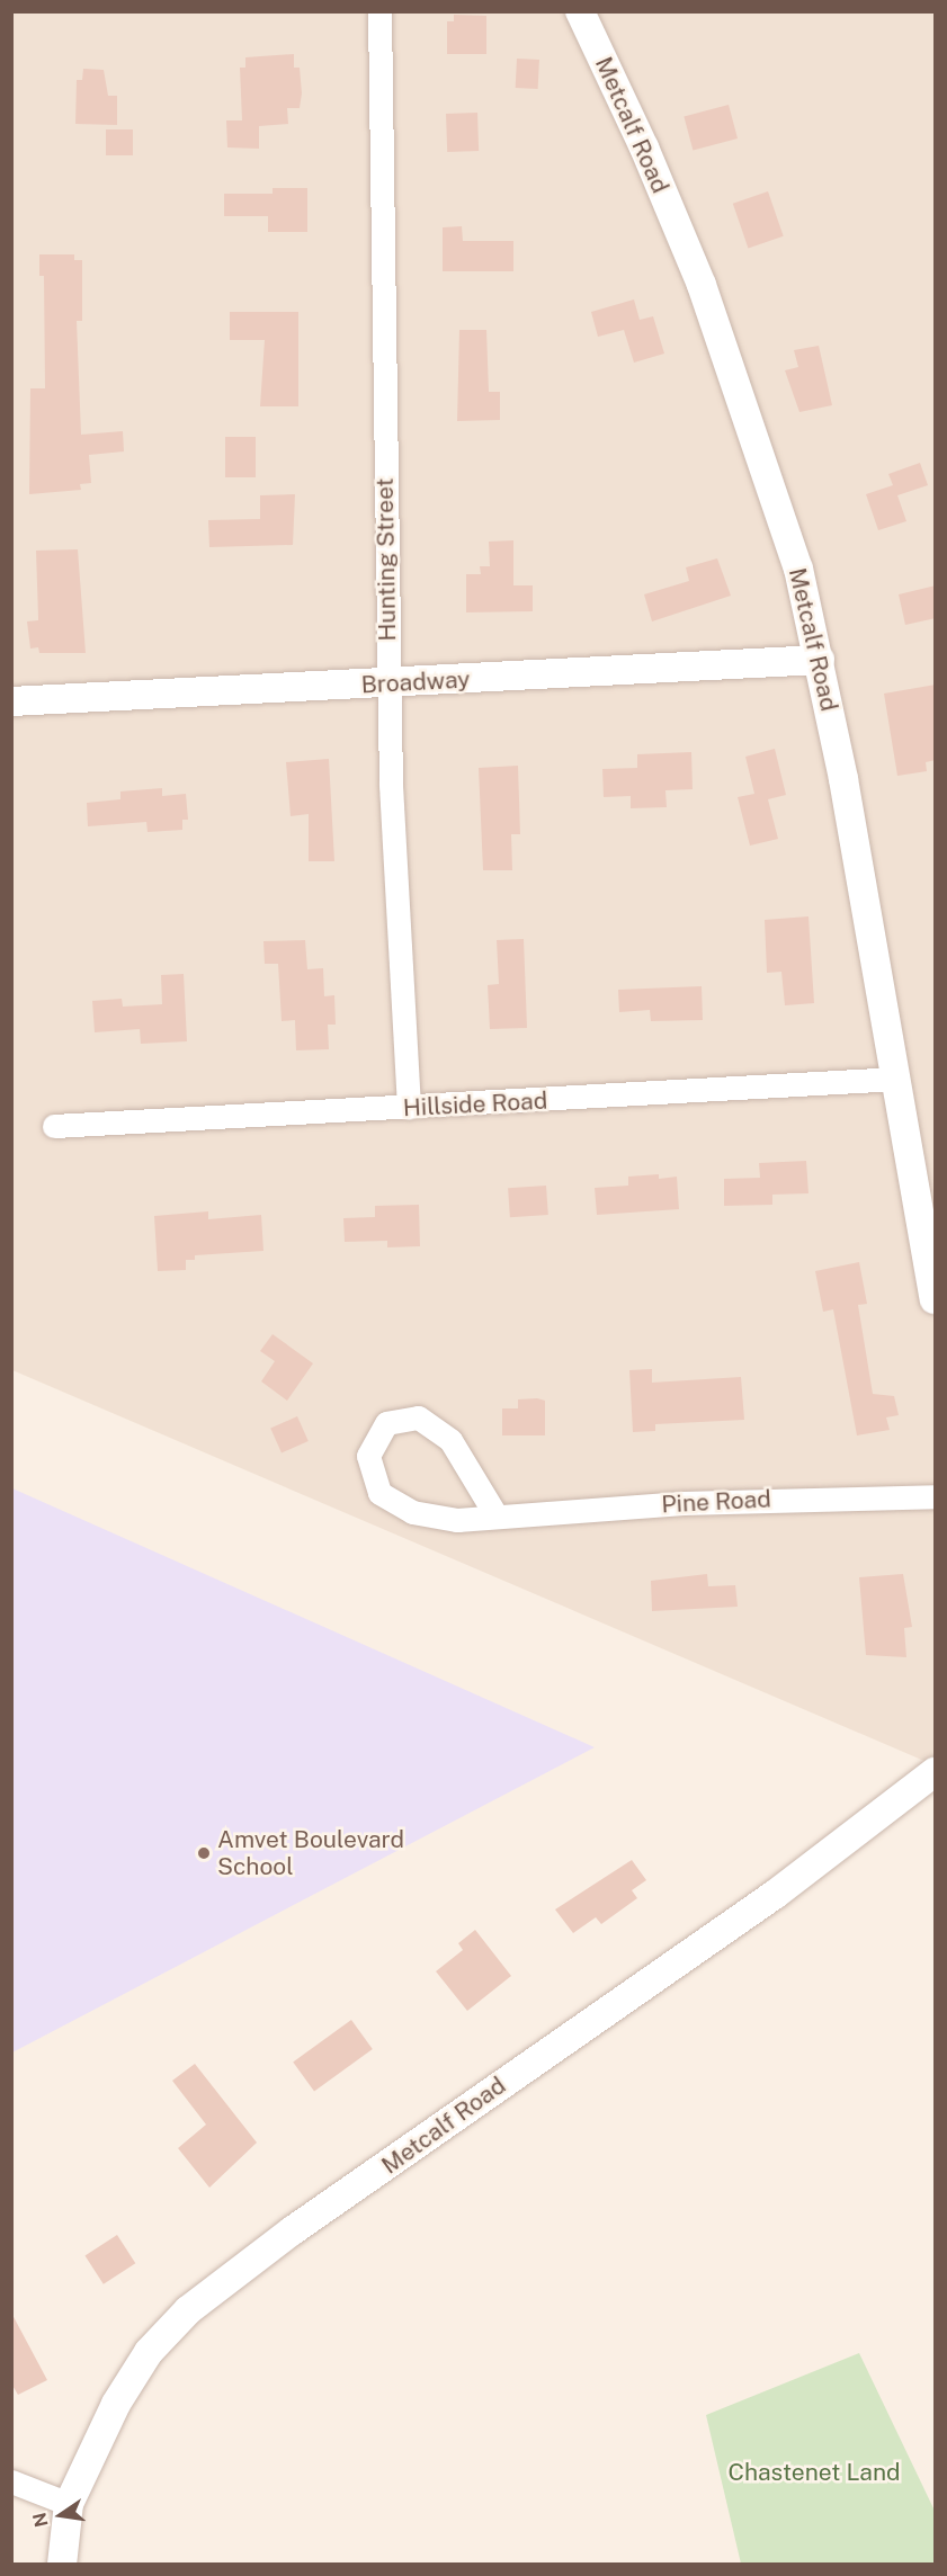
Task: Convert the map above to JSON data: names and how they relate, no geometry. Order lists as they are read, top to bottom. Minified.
{"streets":{"street":["Metcalf Road","Hunting Street","Broadway","Hillside Road","Pine Road"]},"crossings":[["Metcalf Road","Broadway"],["Metcalf Road","Hillside Road"],["Hunting Street","Broadway"],["Hunting Street","Hillside Road"]],"parks":["Chastenet Land"],"places":["Amvet Boulevard School"],"north":"left"}
